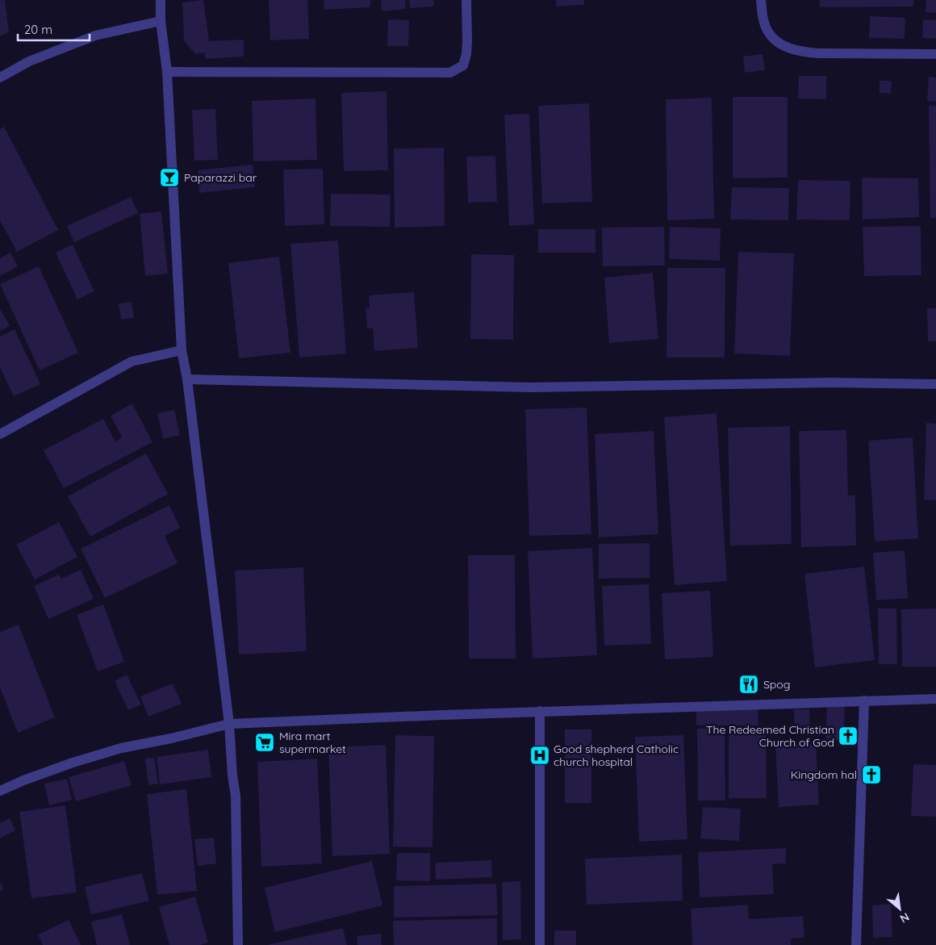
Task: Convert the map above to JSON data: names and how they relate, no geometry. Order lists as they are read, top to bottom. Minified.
{"places":{"bar":["Paparazzi bar"],"restaurant":["Spog"],"church":["The Redeemed Christian Church of God","Kingdom hal"],"supermarket":["Mira mart supermarket"],"hospital":["Good shepherd Catholic church hospital"]},"scale_bar":"20 m","north":"bottom right"}
